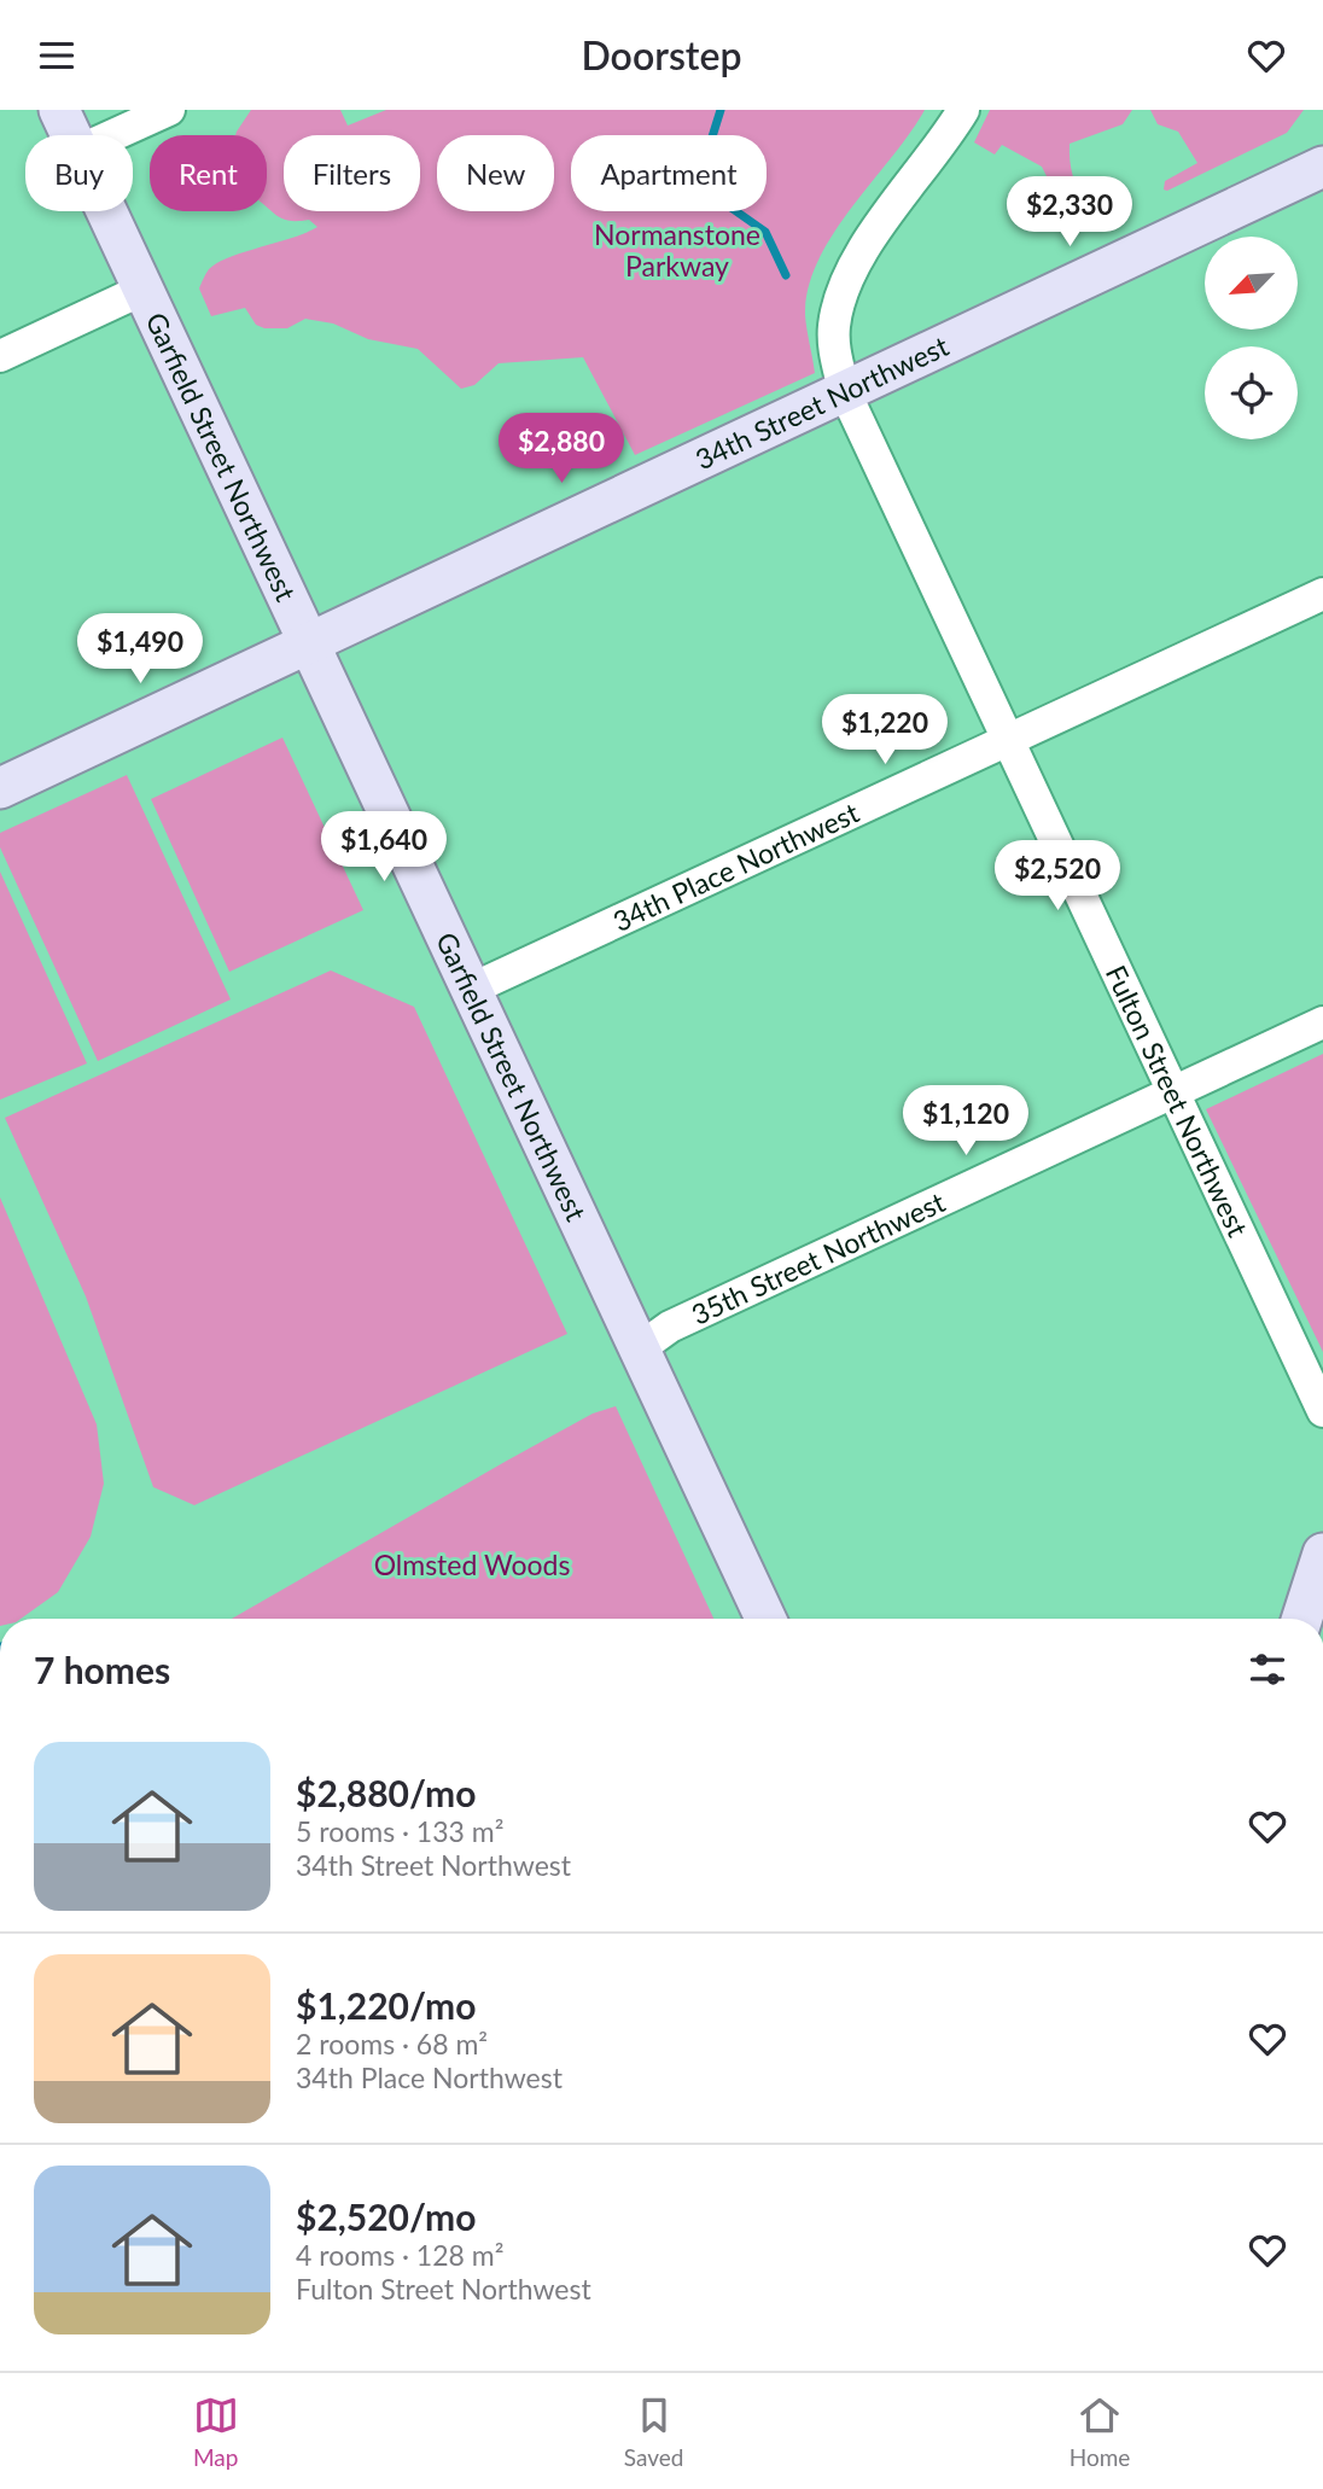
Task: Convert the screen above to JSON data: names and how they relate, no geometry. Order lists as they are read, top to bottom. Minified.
{"streets":{"main road":["34th Street Northwest","Garfield Street Northwest"],"street":["34th Place Northwest","Fulton Street Northwest","35th Street Northwest"]},"crossings":[["34th Street Northwest","Garfield Street Northwest"],["34th Street Northwest","Fulton Street Northwest"],["Garfield Street Northwest","34th Place Northwest"],["Garfield Street Northwest","35th Street Northwest"],["34th Place Northwest","Fulton Street Northwest"],["Fulton Street Northwest","35th Street Northwest"]],"parks":["Normanstone Parkway","Olmsted Woods"],"north":"bottom left","page":{"header":"Doorstep","chip":["Buy","Rent","Filters","New","Apartment"],"price":["$2,330","$2,880","$1,490","$1,220","$1,640","$2,520","$1,120"],"heading":"7 homes","list":[{"name":"$2,880/mo","note":"5 rooms · 133 m² · 34th Street Northwest"},{"name":"$1,220/mo","note":"2 rooms · 68 m² · 34th Place Northwest"},{"name":"$2,520/mo","note":"4 rooms · 128 m² · Fulton Street Northwest"}],"tabs":["Map","Saved","Home"]}}
